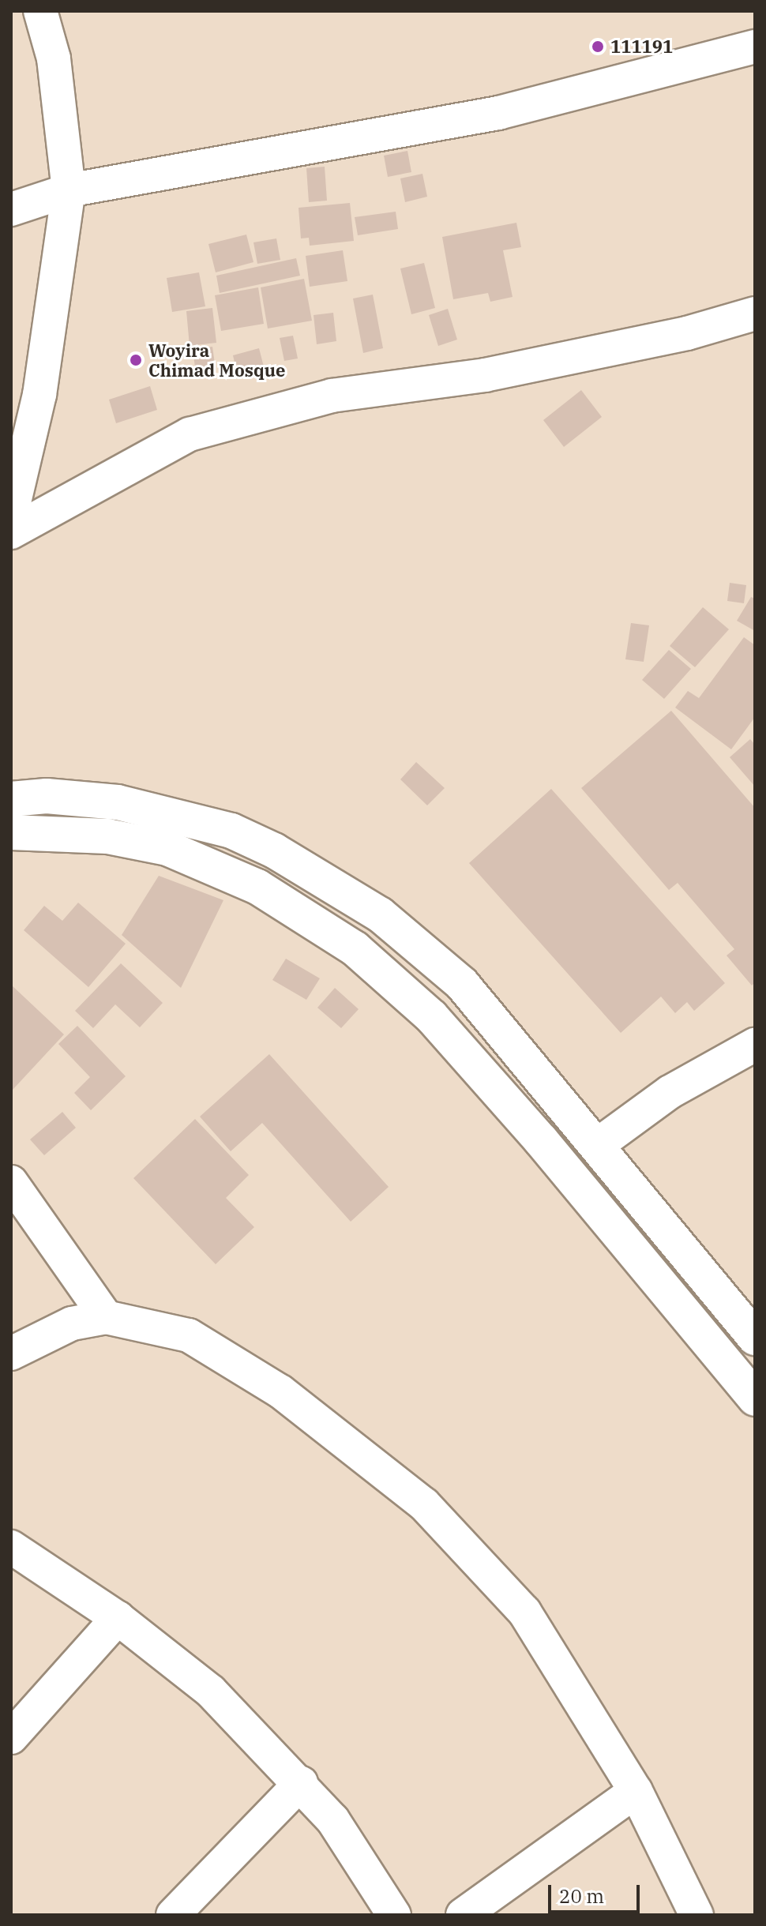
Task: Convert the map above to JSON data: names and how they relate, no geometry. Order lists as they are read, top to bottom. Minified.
{"places":["111191","Woyira Chimad Mosque"],"scale_bar":"20 m"}
